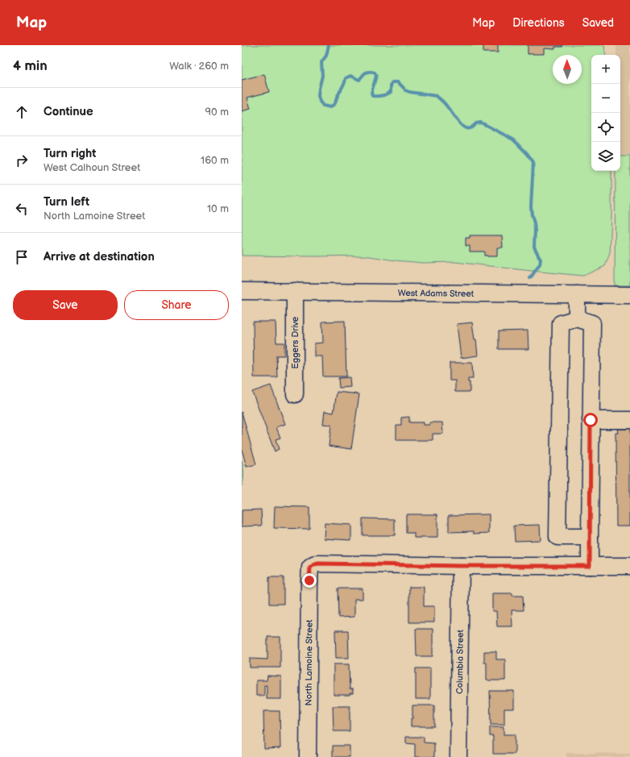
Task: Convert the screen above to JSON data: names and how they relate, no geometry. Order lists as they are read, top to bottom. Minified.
{"streets":{"street":["West Adams Street","Eggers Drive","Columbia Street","North Lamoine Street"]},"crossings":[["West Adams Street","Eggers Drive"],["Columbia Street","North Lamoine Street"]],"north":"top","page":{"header":"Map","nav":["Map","Directions","Saved"],"heading":["4 min","Walk · 260 m"],"map_buttons":["+","−"],"list":[["Continue","90 m"],["Turn right","West Calhoun Street","160 m"],["Turn left","North Lamoine Street","10 m"],"Arrive at destination"],"buttons":["Save","Share"]}}
